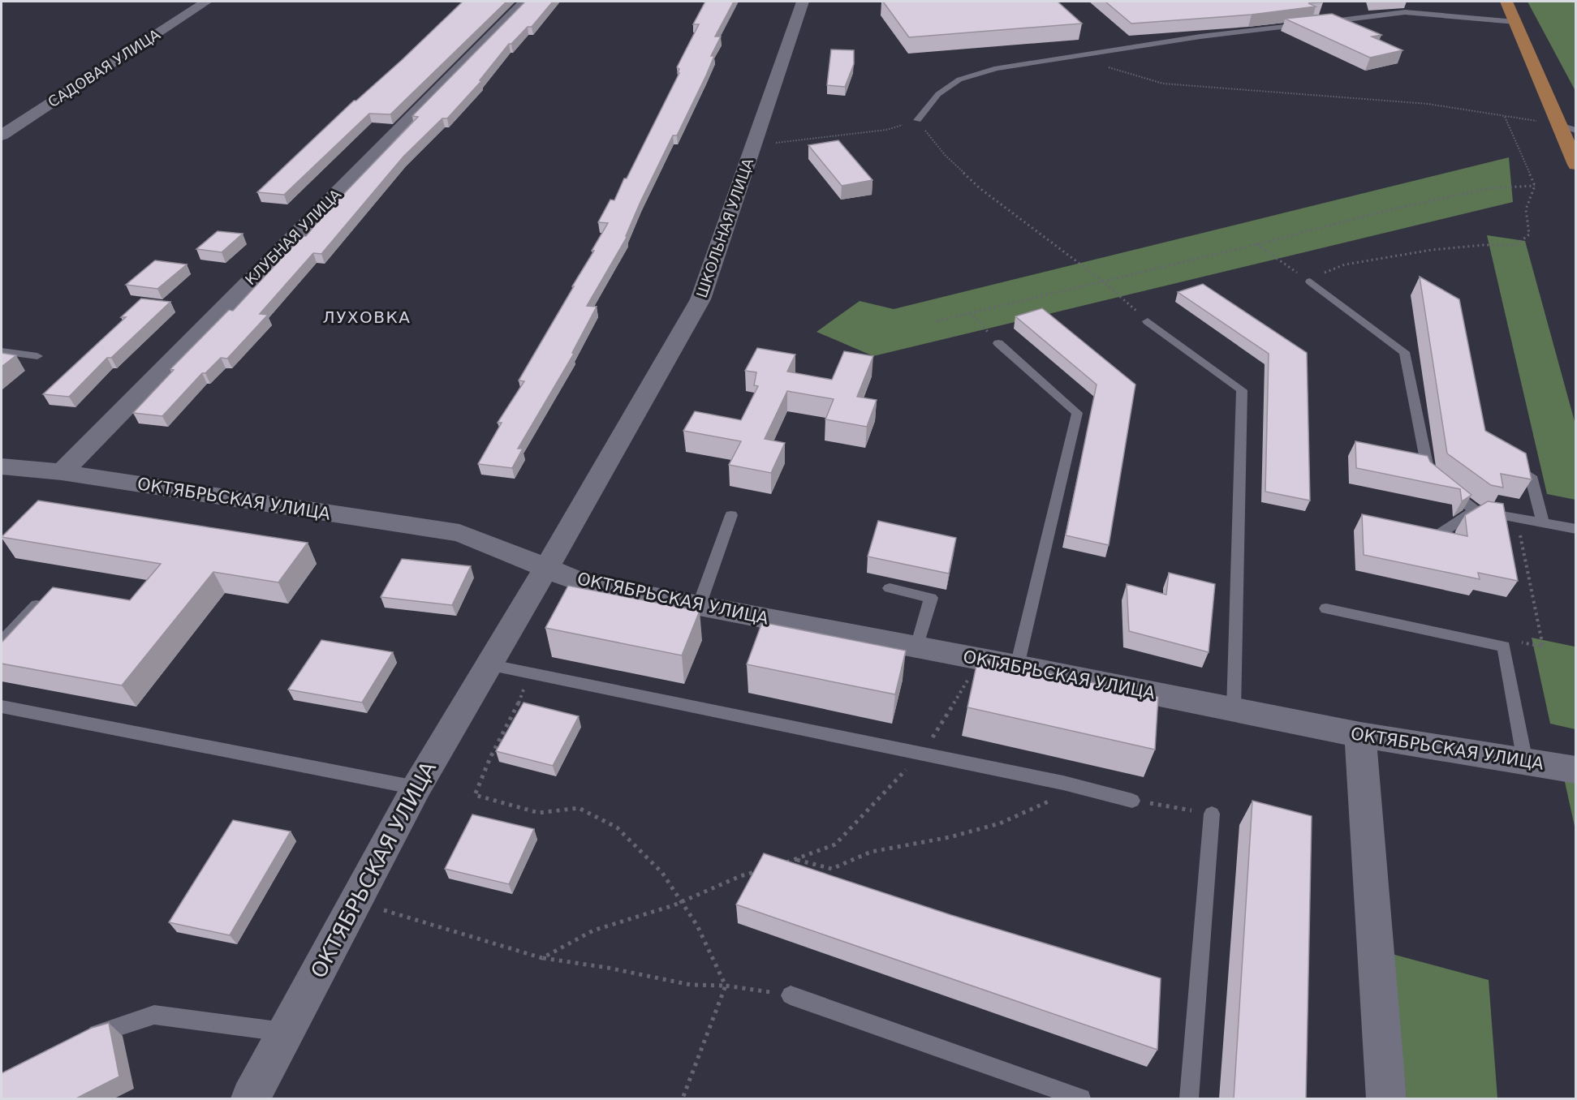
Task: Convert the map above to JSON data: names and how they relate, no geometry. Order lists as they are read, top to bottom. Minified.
{"streets":{"street":["САДОВАЯ УЛИЦА","ШКОЛЬНАЯ УЛИЦА","КЛУБНАЯ УЛИЦА","ОКТЯБРЬСКАЯ УЛИЦА"]},"crossings":[["ШКОЛЬНАЯ УЛИЦА","ОКТЯБРЬСКАЯ УЛИЦА"],["КЛУБНАЯ УЛИЦА","ОКТЯБРЬСКАЯ УЛИЦА"]],"districts":["ЛУХОВКА"]}
